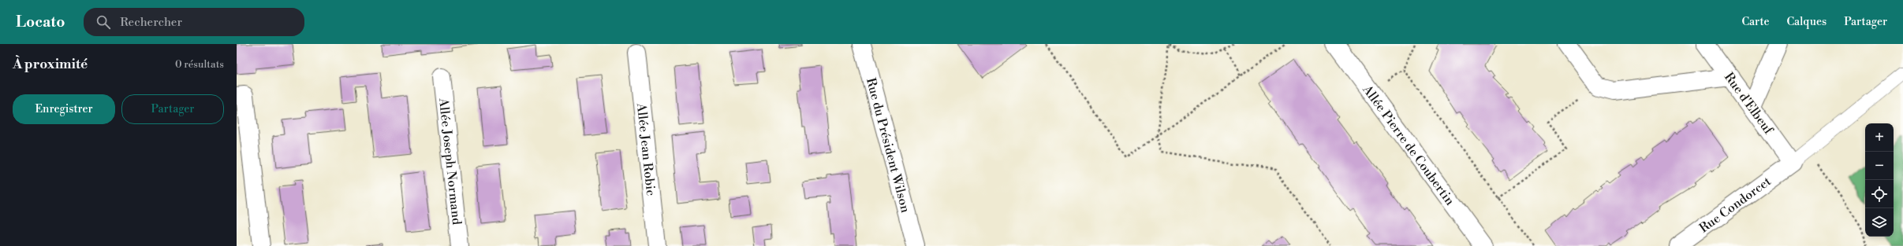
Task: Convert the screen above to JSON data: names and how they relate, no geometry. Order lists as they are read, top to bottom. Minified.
{"streets":{"street":["Rue d'Elbeuf","Rue du Président Wilson","Allée Pierre de Coubertin","Allée Jean Robic","Allée Joseph Normand","Rue Condorcet"]},"crossings":[["Rue d'Elbeuf","Rue Condorcet"]],"page":{"header":"Locato","search":"Rechercher","nav":["Carte","Calques","Partager"],"heading":["À proximité","0 résultats"],"buttons":["Enregistrer","Partager"],"map_buttons":["+","−"]}}
